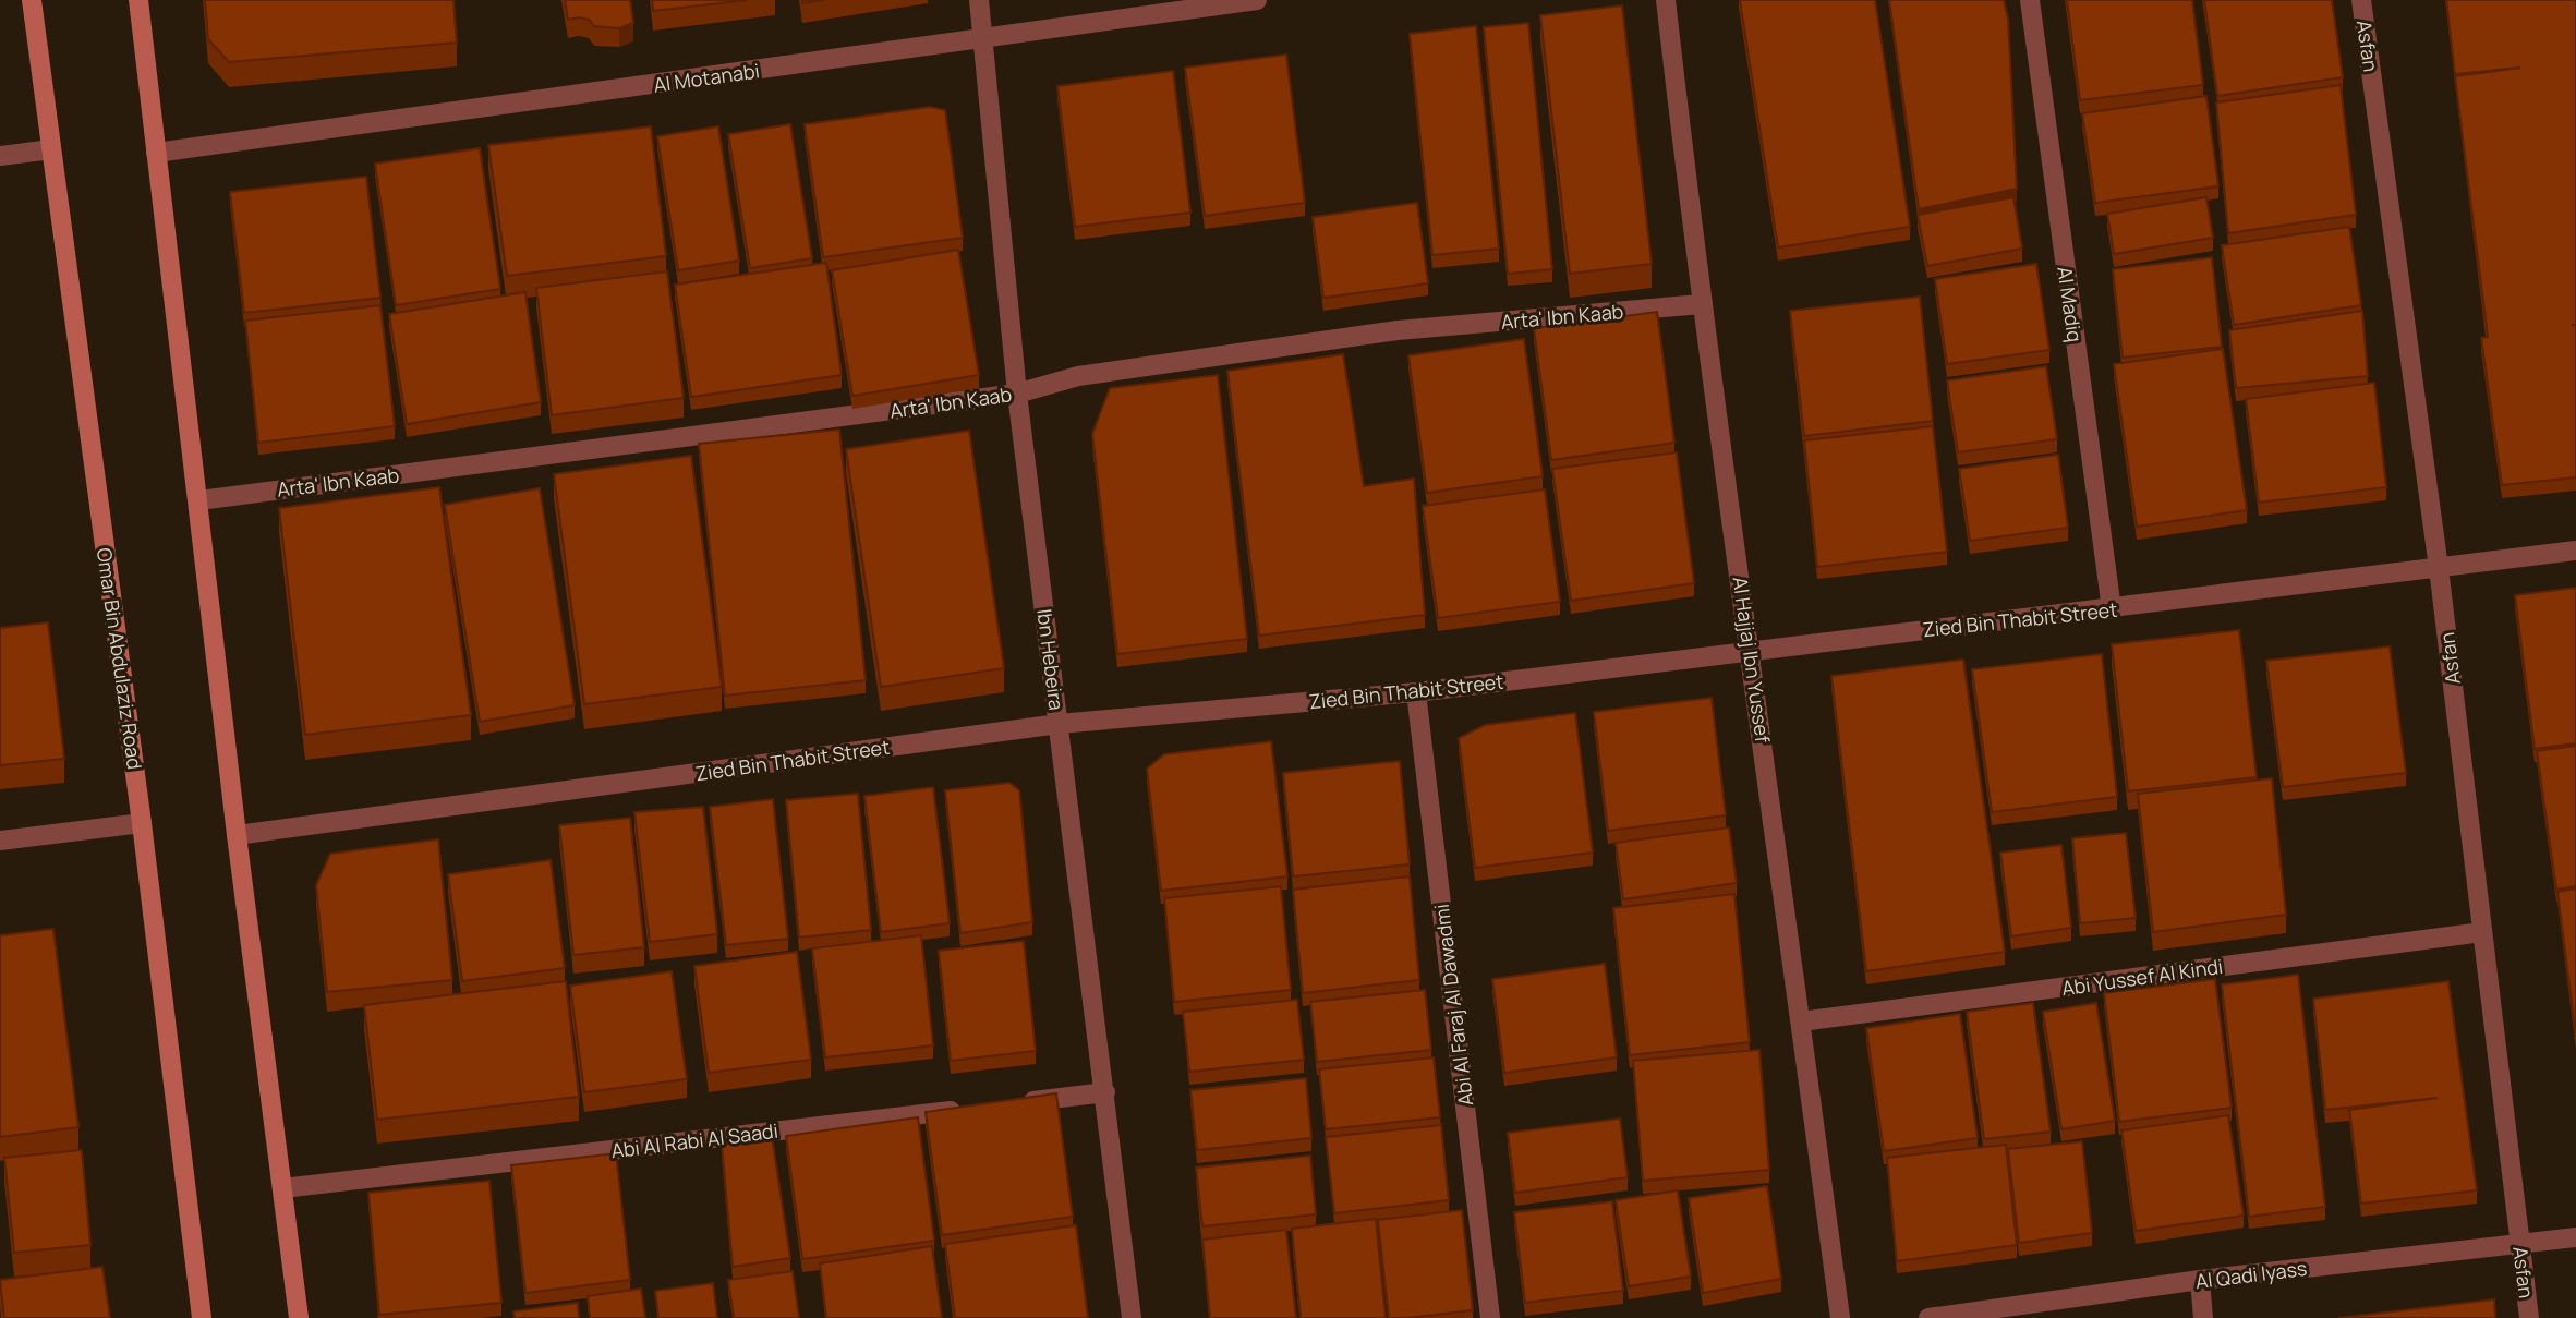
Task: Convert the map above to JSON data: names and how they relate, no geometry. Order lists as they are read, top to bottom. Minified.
{"streets":{"main road":["Omar Bin Abdulaziz Road"],"street":["Asfan","Al Motanabi","Al Madiq","Arta' Ibn Kaab","Zied Bin Thabit Street","Ibn Hebeira","Al Hajjaj Ibn Yussef","Abi Yussef Al Kindi","Abi Al Faraj Al Dawadmi","Abi Al Rabi Al Saadi","Al Qadi Iyass"]},"crossings":[["Asfan","Zied Bin Thabit Street"],["Asfan","Abi Yussef Al Kindi"],["Asfan","Al Qadi Iyass"],["Al Motanabi","Ibn Hebeira"],["Al Madiq","Zied Bin Thabit Street"],["Arta' Ibn Kaab","Ibn Hebeira"],["Arta' Ibn Kaab","Al Hajjaj Ibn Yussef"],["Zied Bin Thabit Street","Ibn Hebeira"],["Zied Bin Thabit Street","Al Hajjaj Ibn Yussef"],["Zied Bin Thabit Street","Abi Al Faraj Al Dawadmi"],["Al Hajjaj Ibn Yussef","Abi Yussef Al Kindi"]]}
